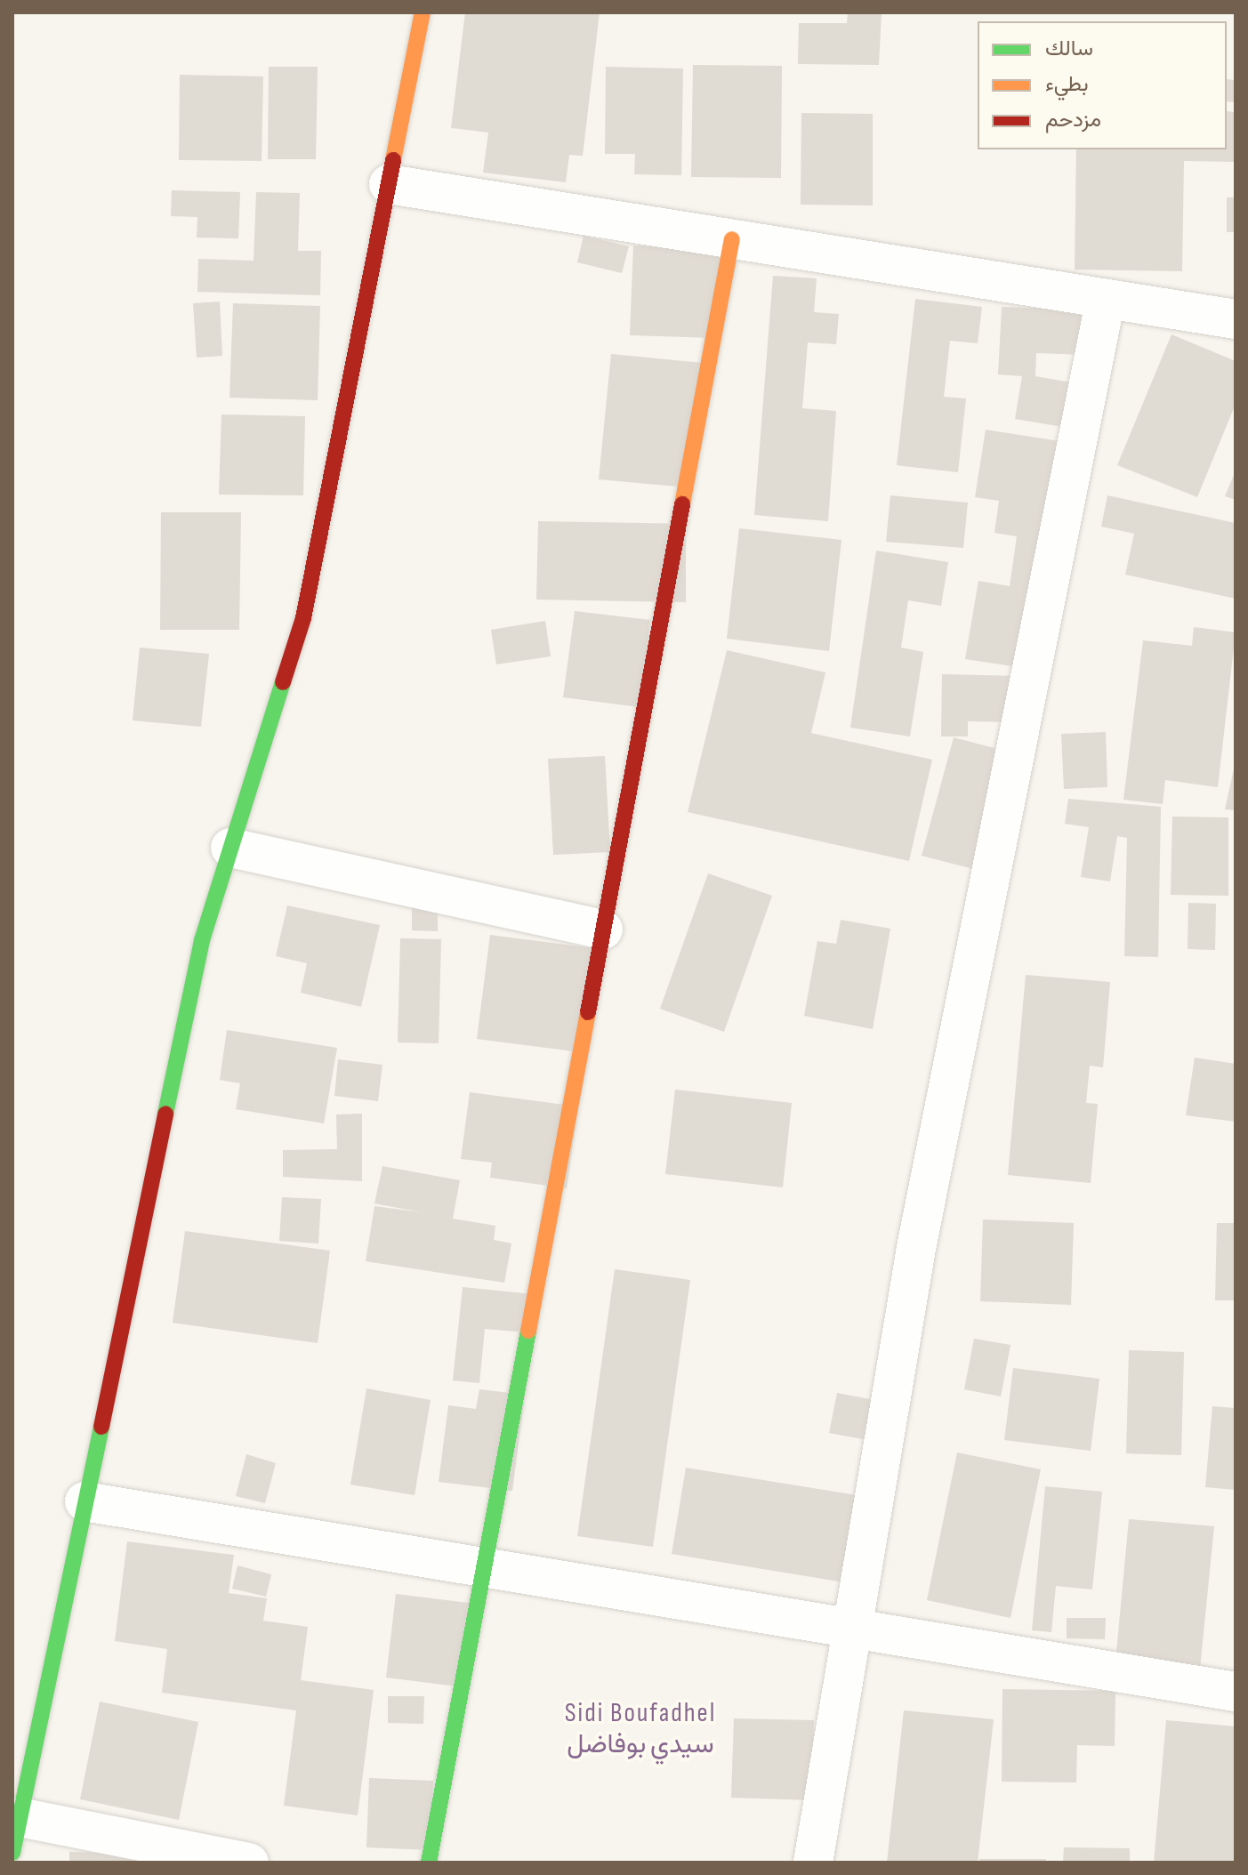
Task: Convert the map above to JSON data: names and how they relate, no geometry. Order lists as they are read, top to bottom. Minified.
{"districts":["Sidi Boufadhel سيدي بوفاضل"],"legend":["سالك","بطيء","مزدحم"]}
